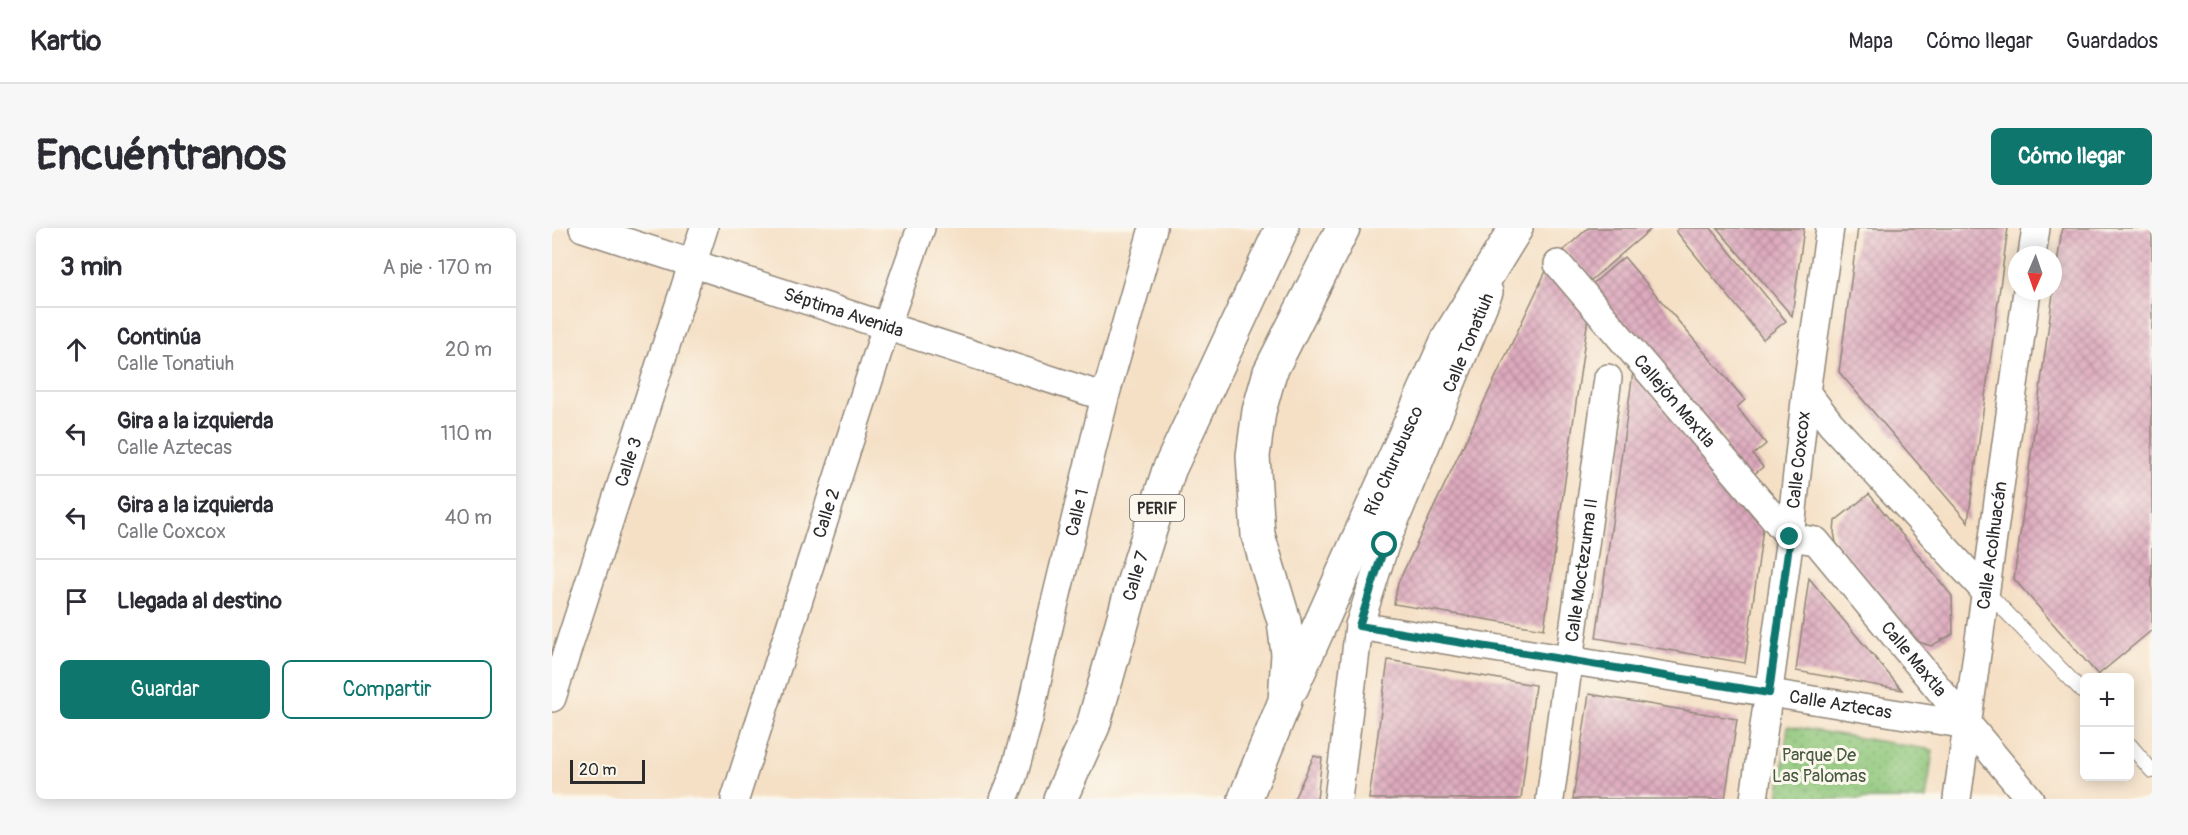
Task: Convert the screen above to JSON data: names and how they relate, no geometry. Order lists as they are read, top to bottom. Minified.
{"streets":{"main road":["Río Churubusco","PERIF","Calle 7"],"street":["Séptima Avenida","Calle Tonatiuh","Callejón Maxtla","Calle Coxcox","Calle 3","Calle 2","Calle 1","Calle Acolhuacán","Calle Moctezuma II","Calle Maxtla","Calle Aztecas"]},"crossings":[["Séptima Avenida","Calle 3"],["Séptima Avenida","Calle 2"],["Séptima Avenida","Calle 1"],["Calle Tonatiuh","Río Churubusco"],["Calle Tonatiuh","Calle Aztecas"],["Callejón Maxtla","Calle Coxcox"],["Callejón Maxtla","Calle Maxtla"],["Calle Coxcox","Calle Maxtla"],["Calle Coxcox","Calle Aztecas"],["Calle Acolhuacán","Calle Maxtla"],["Calle Acolhuacán","Calle Aztecas"],["Calle Moctezuma II","Calle Aztecas"],["Calle Maxtla","Calle Aztecas"]],"parks":["Parque De Las Palomas"],"scale_bar":"20 m","north":"bottom","page":{"header":"Kartio","nav":["Mapa","Cómo llegar","Guardados"],"buttons":["Cómo llegar",["Guardar","Compartir"]],"title":"Encuéntranos","heading":["3 min","A pie · 170 m"],"list":[["Continúa","Calle Tonatiuh","20 m"],["Gira a la izquierda","Calle Aztecas","110 m"],["Gira a la izquierda","Calle Coxcox","40 m"],"Llegada al destino"],"map_buttons":["+","−"],"scale":"20 m"}}
